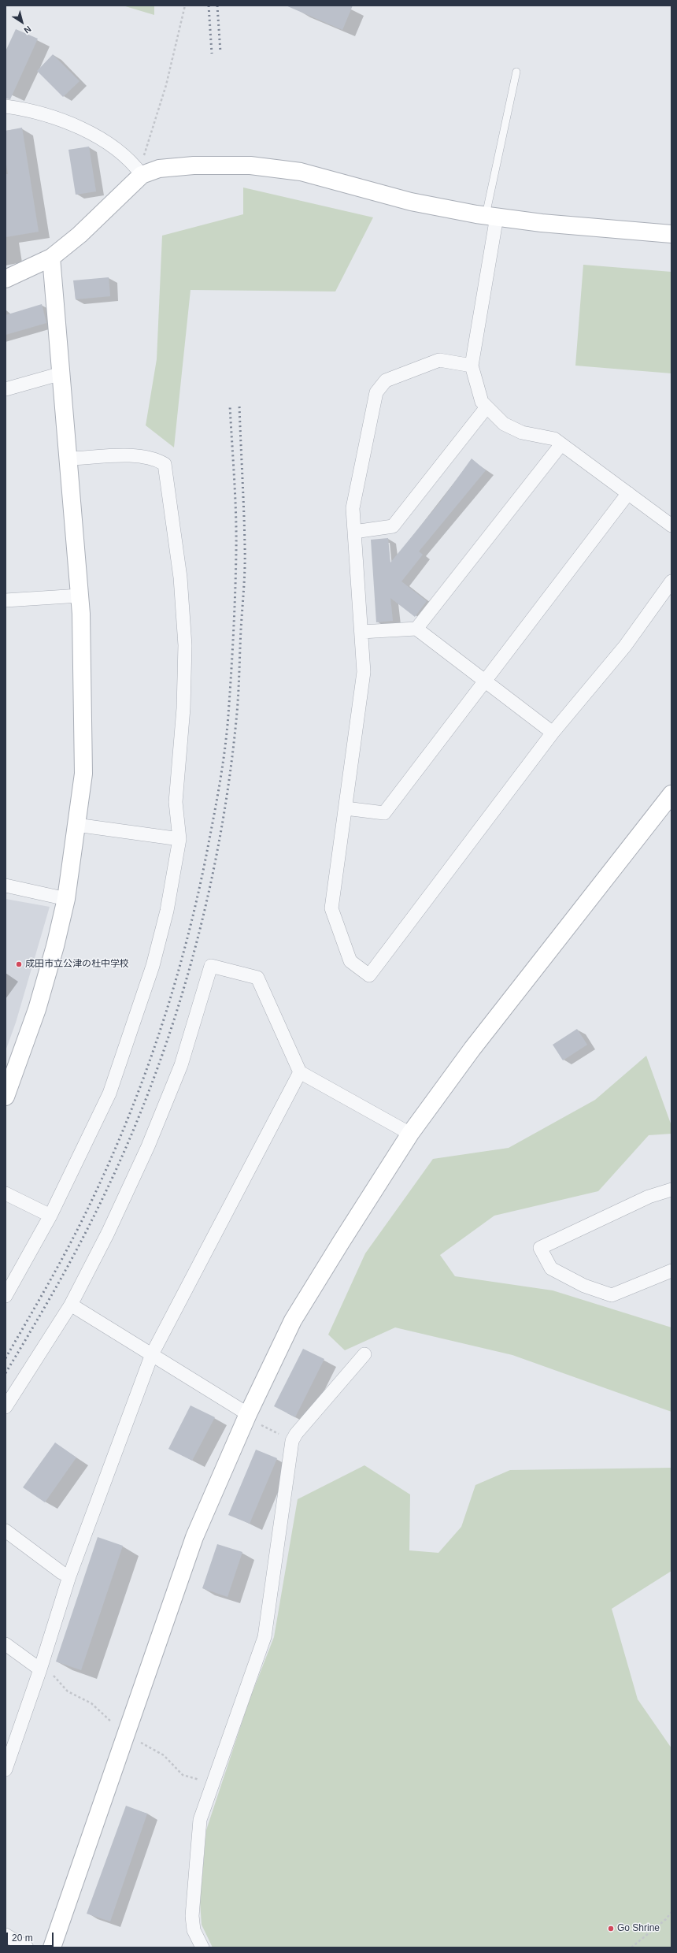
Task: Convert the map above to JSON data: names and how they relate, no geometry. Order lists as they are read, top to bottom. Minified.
{"places":["成田市立公津の杜中学校","Go Shrine"],"scale_bar":"20 m","north":"bottom right"}
